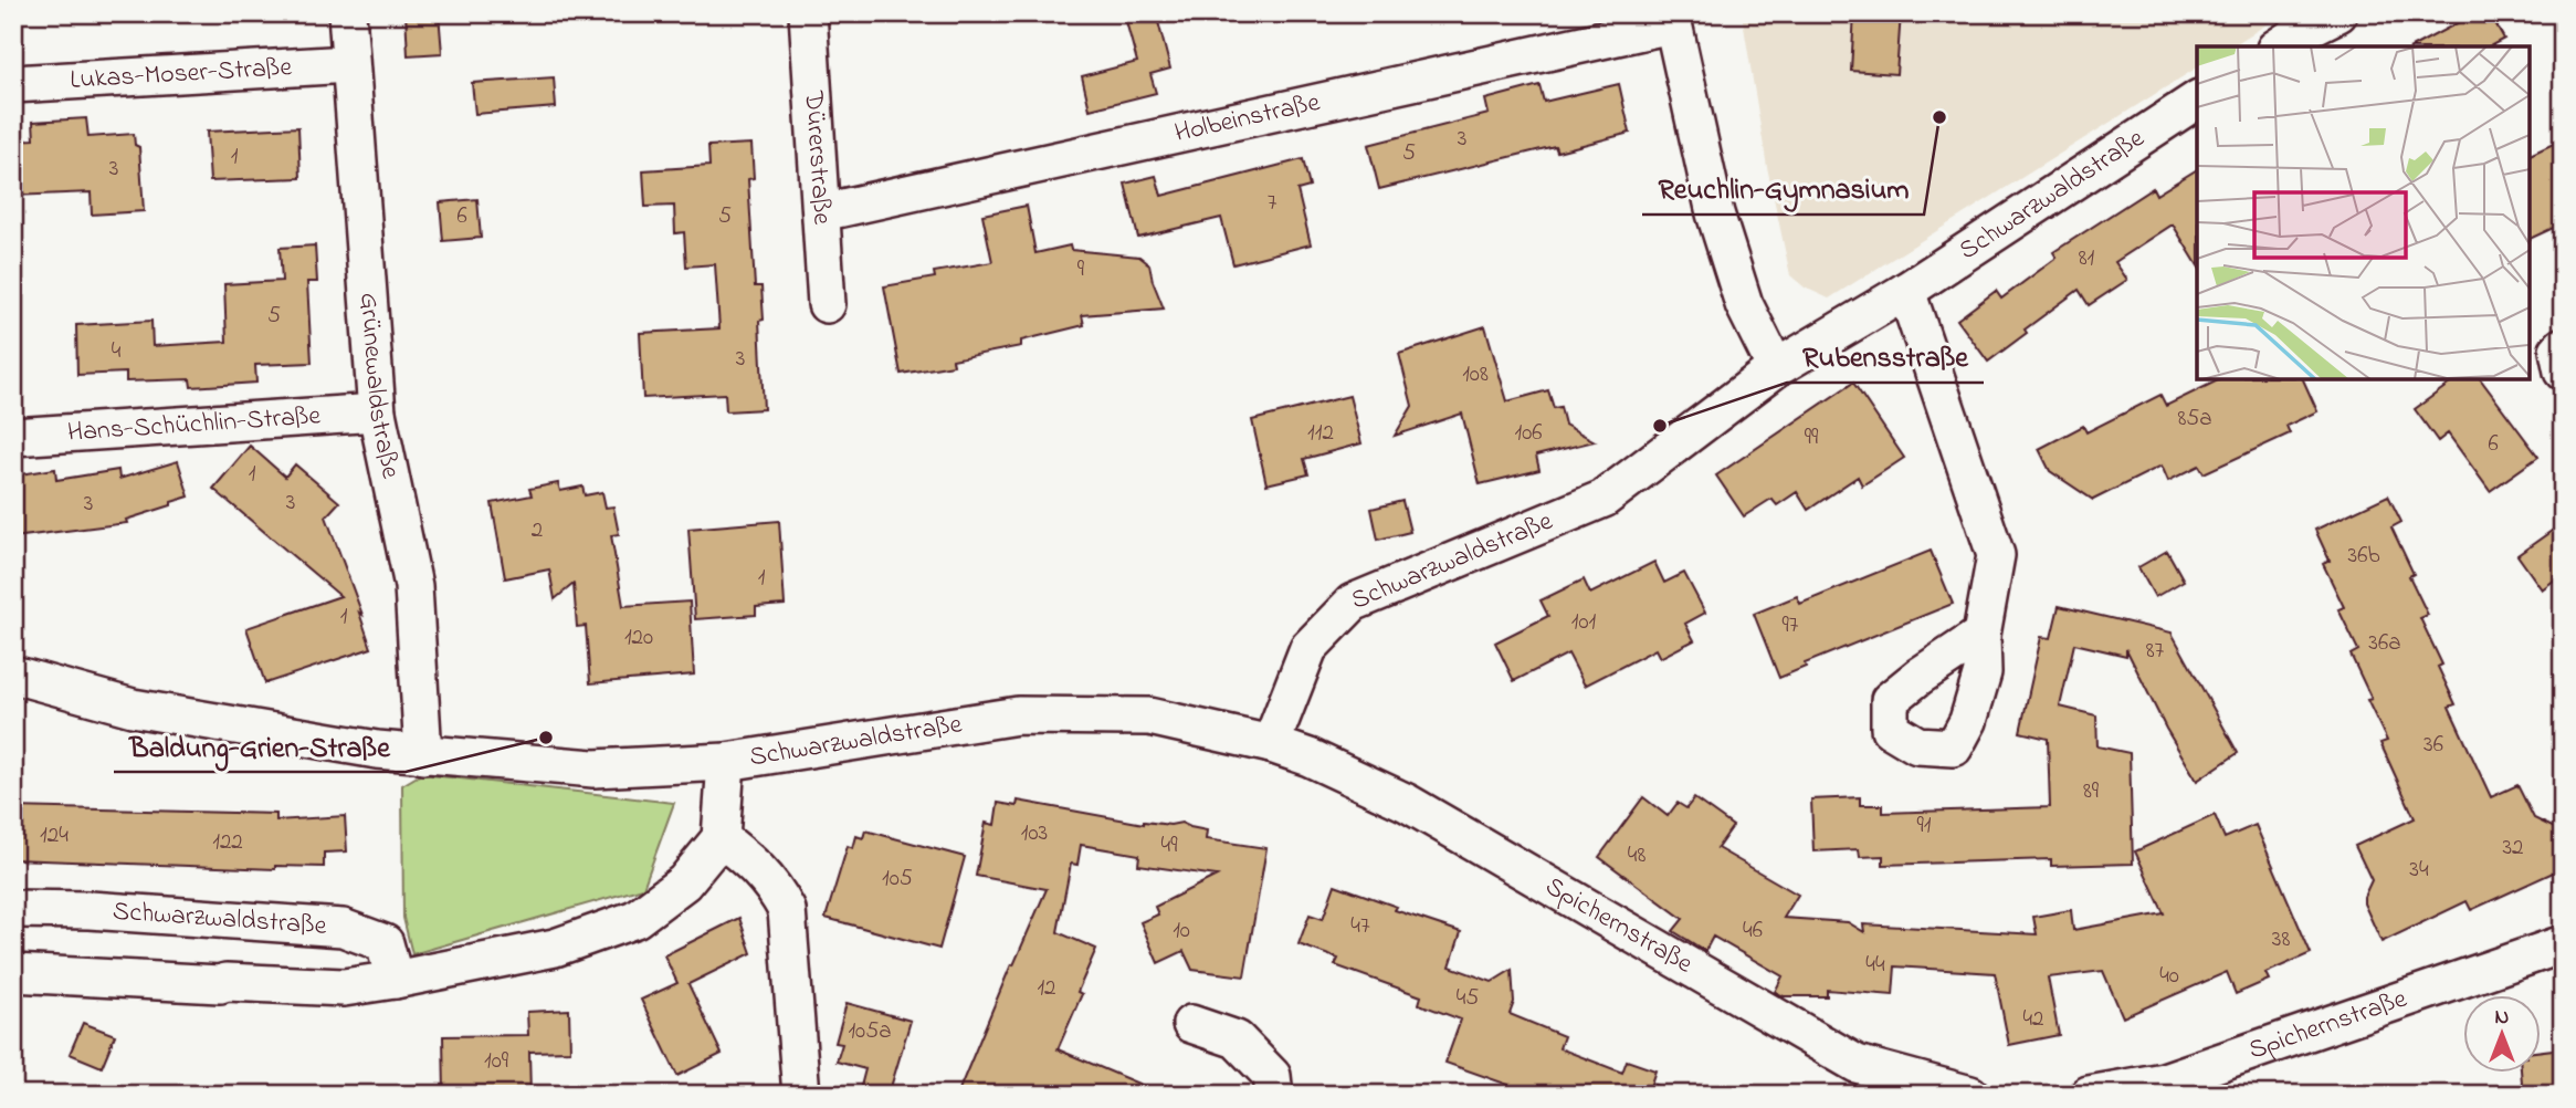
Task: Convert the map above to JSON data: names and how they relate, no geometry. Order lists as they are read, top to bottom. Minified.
{"streets":{"street":["Lukas-Moser-Straße","Holbeinstraße","Dürerstraße","Schwarzwaldstraße","Grünewaldstraße","Hans-Schüchlin-Straße","Spichernstraße"]},"crossings":[["Lukas-Moser-Straße","Grünewaldstraße"],["Holbeinstraße","Dürerstraße"],["Schwarzwaldstraße","Spichernstraße"],["Grünewaldstraße","Hans-Schüchlin-Straße"]],"places":["Reuchlin-Gymnasium","Rubensstraße","Baldung-Grien-Straße"],"house_numbers":["3","5","1","3","7","6","5","81","9","5","4","3","108","85a","112","106","99","6","1","3","3","2","36b","1","1","101","97","120","36a","87","36","89","91","103","124","122","49","32","48","34","105","47","10","46","38","44","40","12","45","42","105a","109"],"north":"top"}
